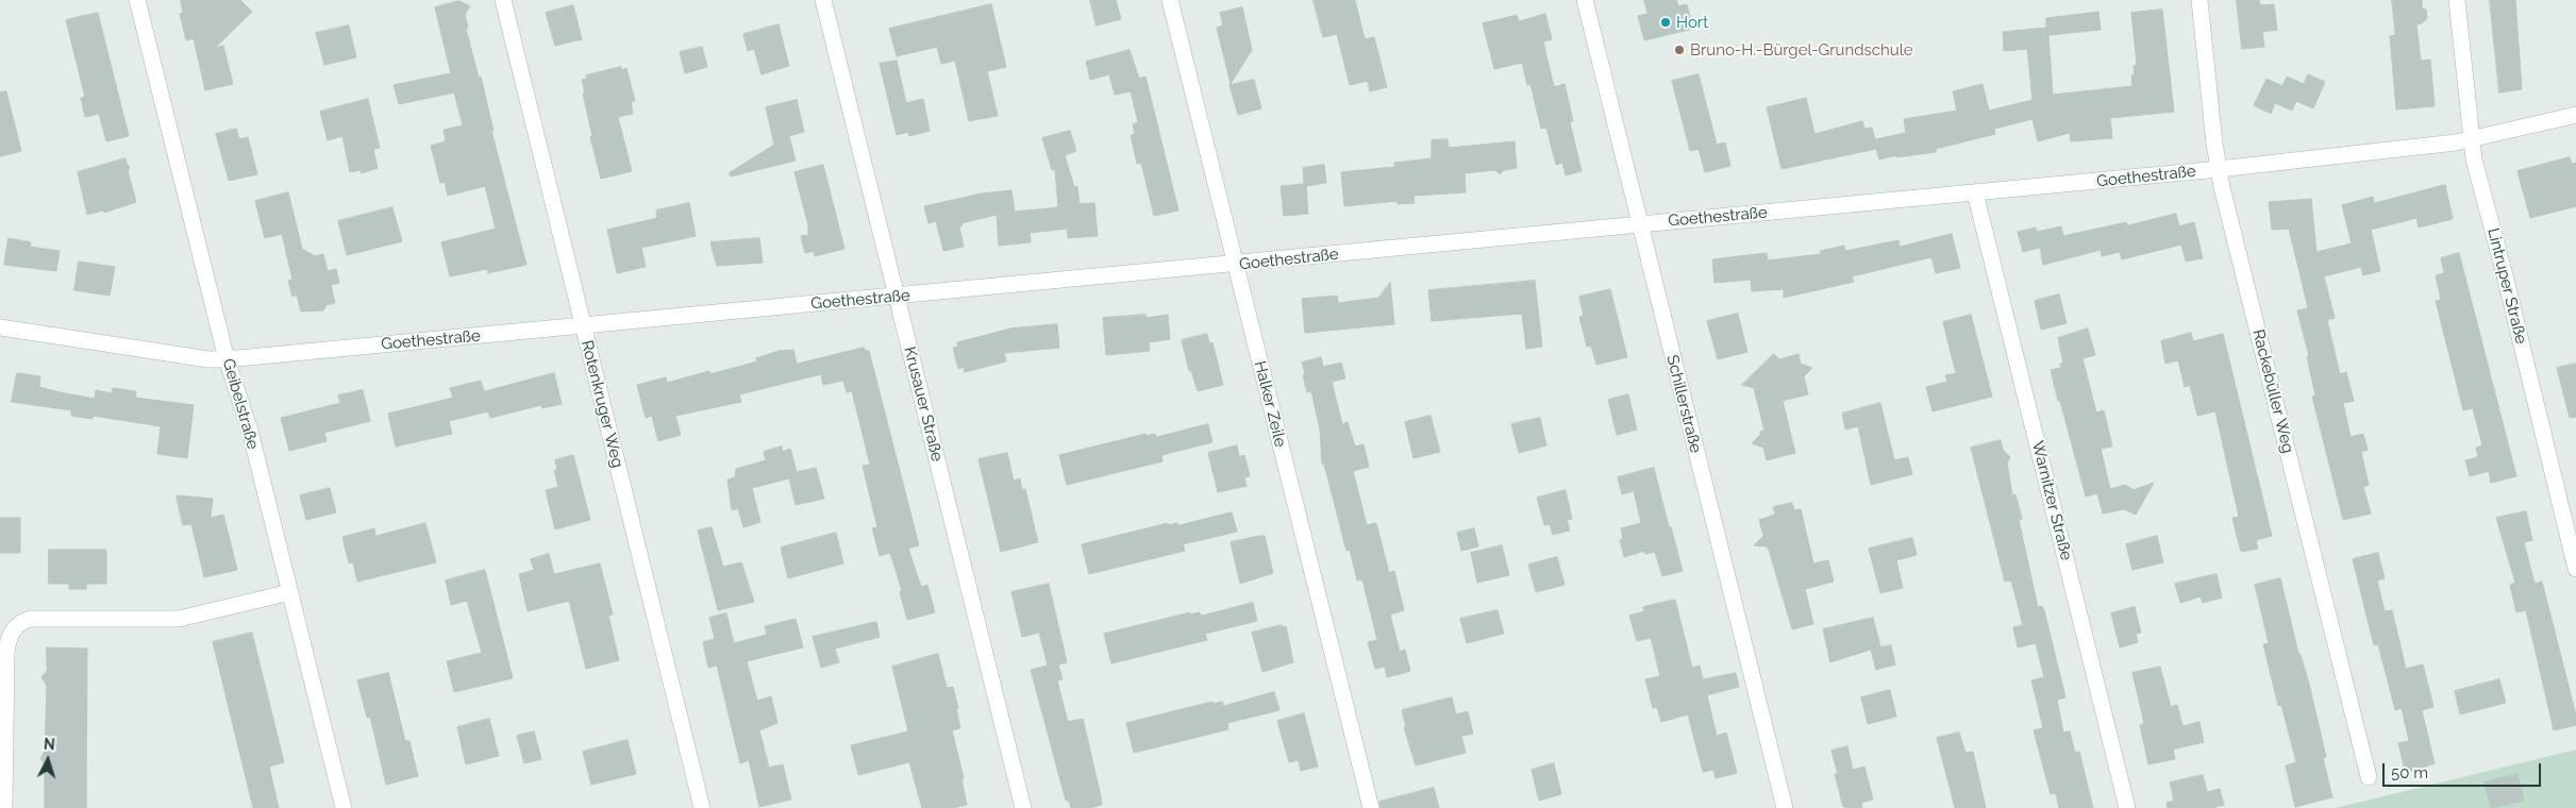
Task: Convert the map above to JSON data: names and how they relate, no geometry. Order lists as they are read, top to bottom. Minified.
{"streets":{"street":["Goethestraße","Lintruper Straße","Rackebüller Weg","Geibelstraße","Rotenkruger Weg","Krusauer Straße","Halker Zeile","Schillerstraße","Warnitzer Straße"]},"crossings":[["Goethestraße","Lintruper Straße"],["Goethestraße","Rackebüller Weg"],["Goethestraße","Geibelstraße"],["Goethestraße","Rotenkruger Weg"],["Goethestraße","Krusauer Straße"],["Goethestraße","Halker Zeile"],["Goethestraße","Schillerstraße"],["Goethestraße","Warnitzer Straße"]],"places":["Hort","Bruno-H.-Bürgel-Grundschule"],"scale_bar":"50 m","north":"top"}
